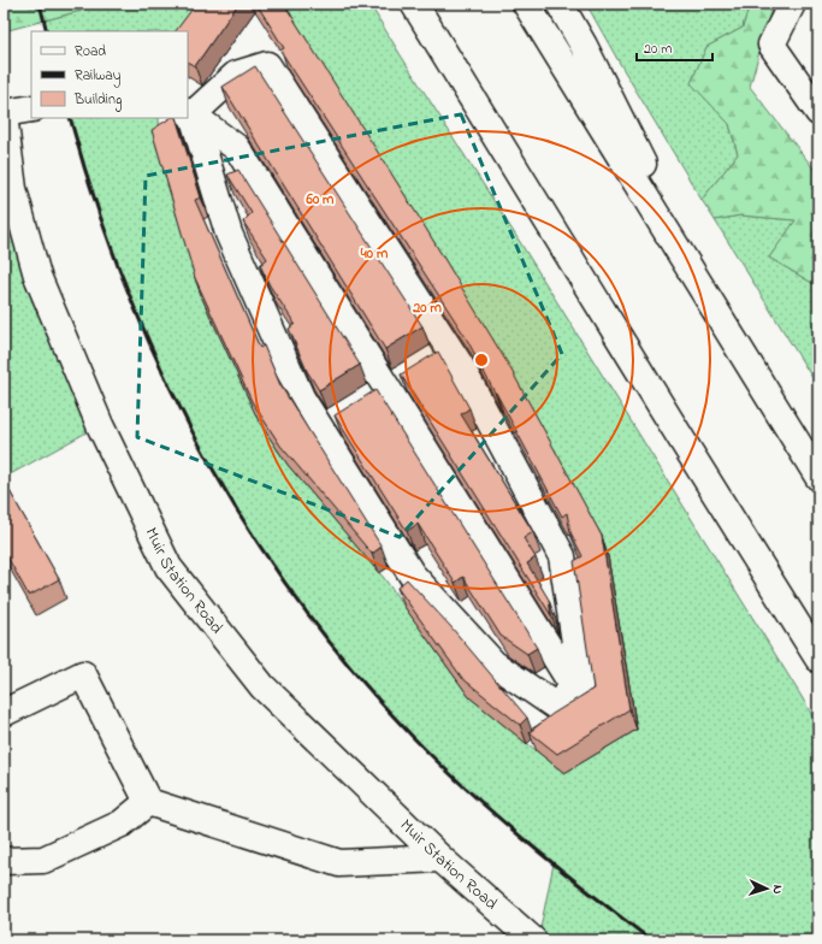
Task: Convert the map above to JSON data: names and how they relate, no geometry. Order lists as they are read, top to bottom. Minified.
{"streets":{"main road":["Muir Station Road"]},"legend":["Road","Railway","Building"],"scale_bar":"20 m","north":"right","rings":["60 m","40 m","20 m"]}
